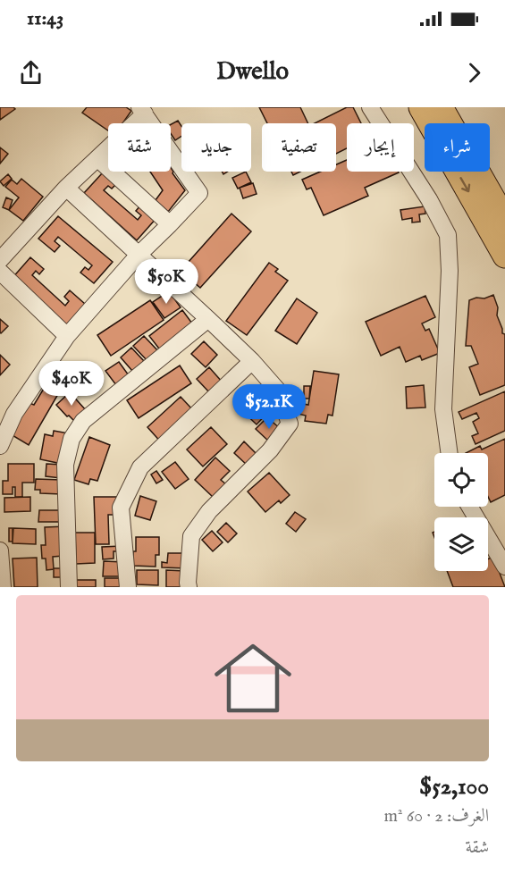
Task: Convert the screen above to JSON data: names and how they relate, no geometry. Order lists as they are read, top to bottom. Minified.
{"page":{"status":"11:43","header":"Dwello","chip":["شراء","إيجار","تصفية","جديد","شقة"],"price":["$50K","$40K","$52.1K"],"list":[{"name":"$52,100","note":"الغرف: 2 · 60 m² · شقة"}]}}
